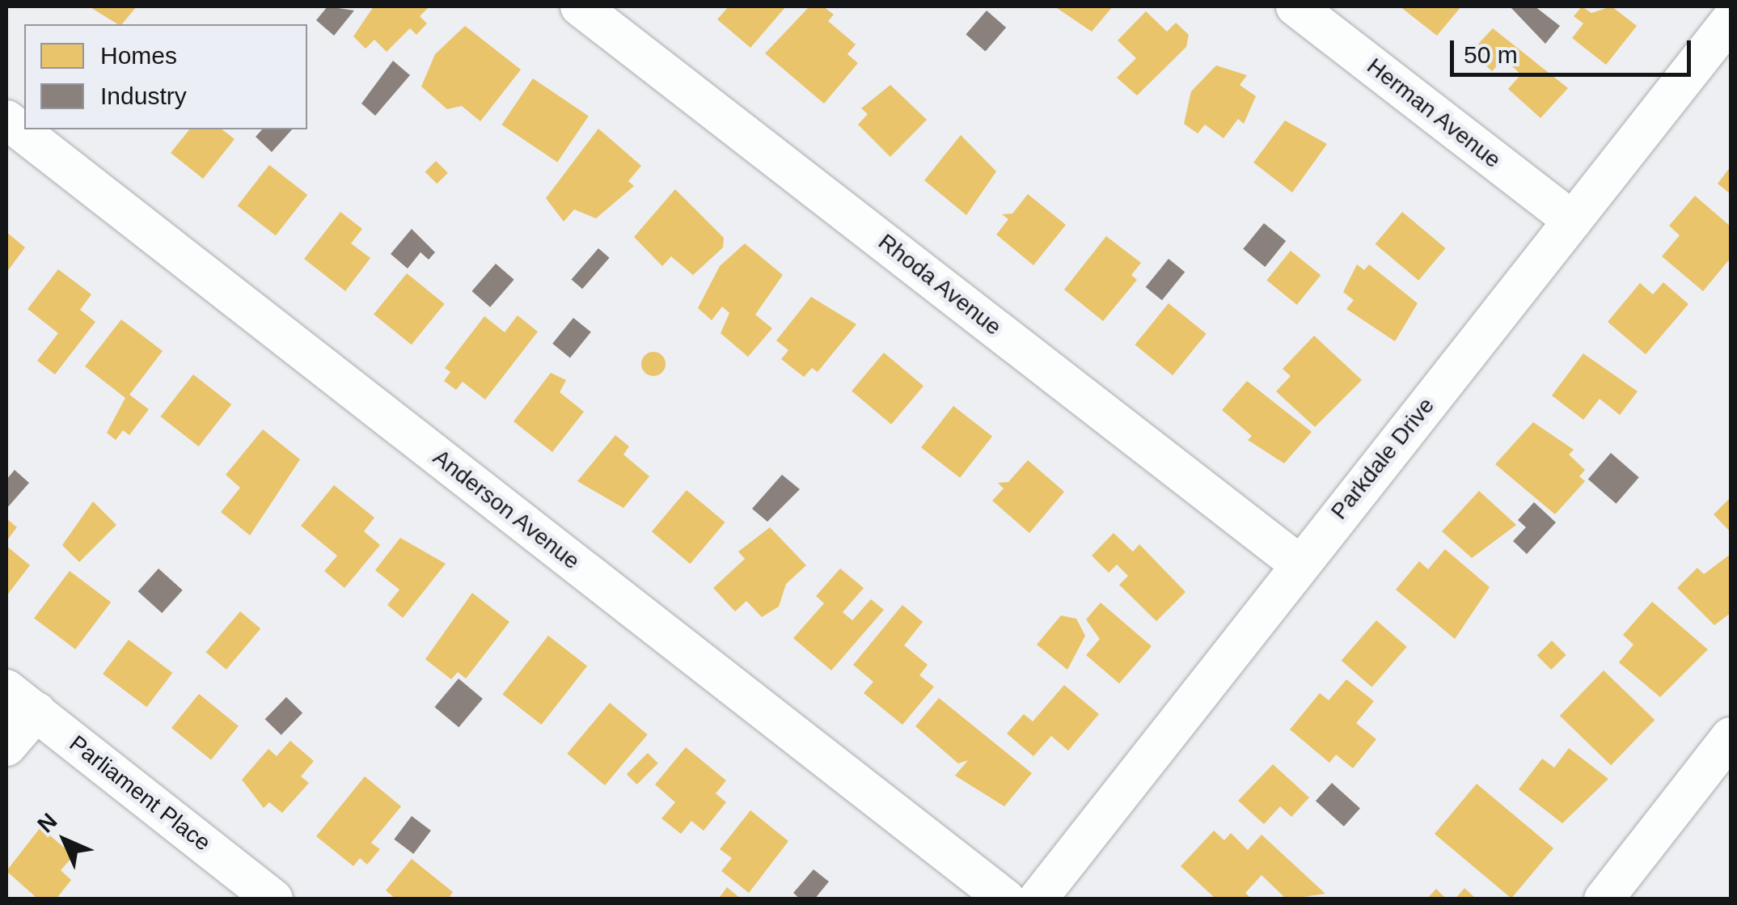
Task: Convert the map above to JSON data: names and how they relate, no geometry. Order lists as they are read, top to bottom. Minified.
{"streets":{"street":["Herman Avenue","Rhoda Avenue","Parkdale Drive","Anderson Avenue","Parliament Place"]},"crossings":[["Herman Avenue","Parkdale Drive"],["Rhoda Avenue","Parkdale Drive"]],"legend":["Homes","Industry"],"scale_bar":"50 m","north":"top left"}
